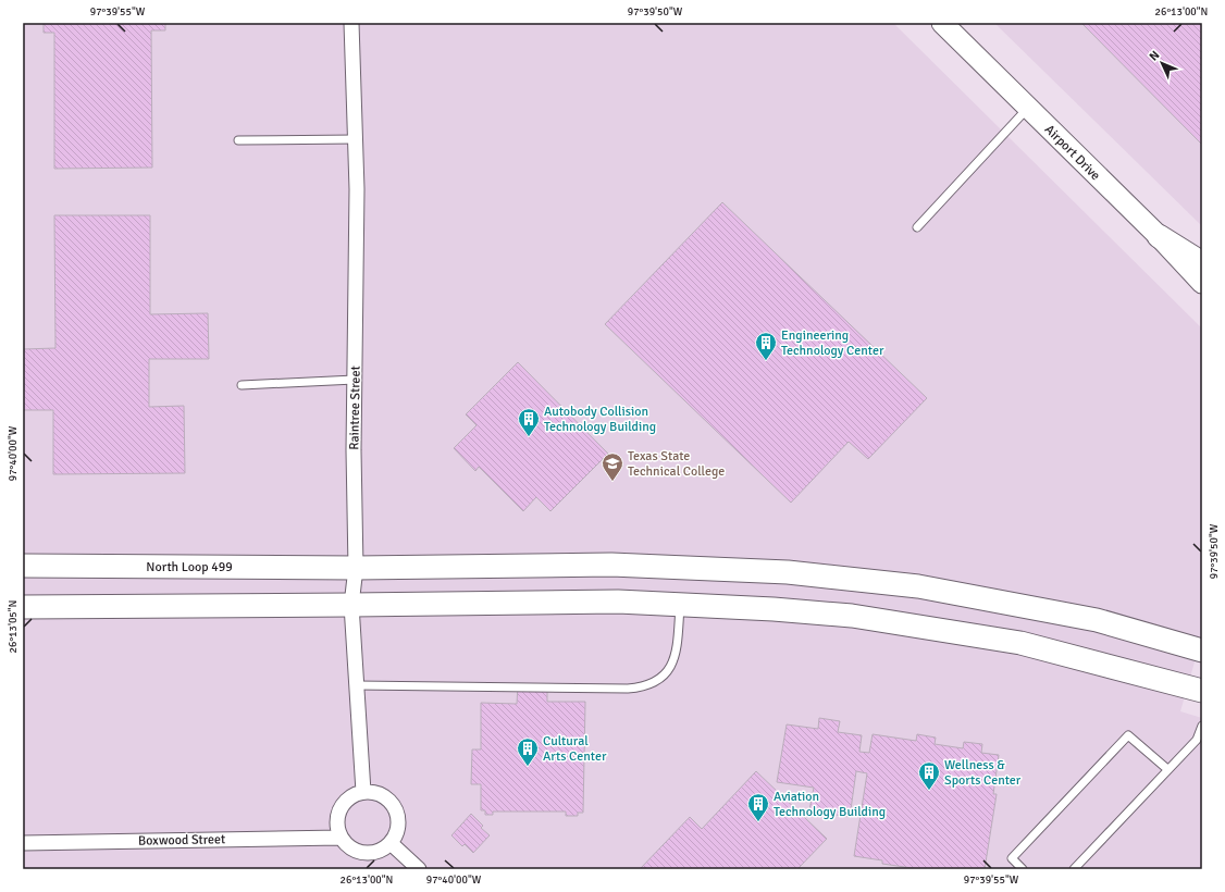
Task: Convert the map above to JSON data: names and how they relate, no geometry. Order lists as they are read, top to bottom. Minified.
{"streets":{"main road":["North Loop 499"],"street":["Airport Drive","Raintree Street","Boxwood Street"]},"crossings":[["Raintree Street","North Loop 499"],["Raintree Street","Boxwood Street"]],"places":{"building":["Engineering Technology Center","Autobody Collision Technology Building","Cultural Arts Center","Wellness & Sports Center","Aviation Technology Building"],"school or university":["Texas State Technical College"]},"north":"top left","coordinates":["97°39'55\"W","97°39'50\"W","26°13'00\"N","97°40'00\"W","26°13'05\"N"]}
